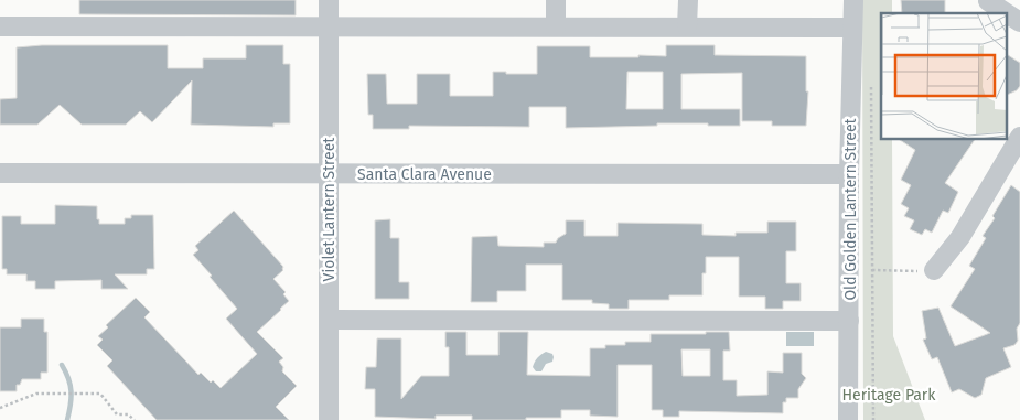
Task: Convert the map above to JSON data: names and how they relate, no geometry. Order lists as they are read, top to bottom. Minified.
{"streets":{"street":["Santa Clara Avenue","Violet Lantern Street","Old Golden Lantern Street"]},"crossings":[["Santa Clara Avenue","Violet Lantern Street"],["Santa Clara Avenue","Old Golden Lantern Street"]],"parks":["Heritage Park"]}
